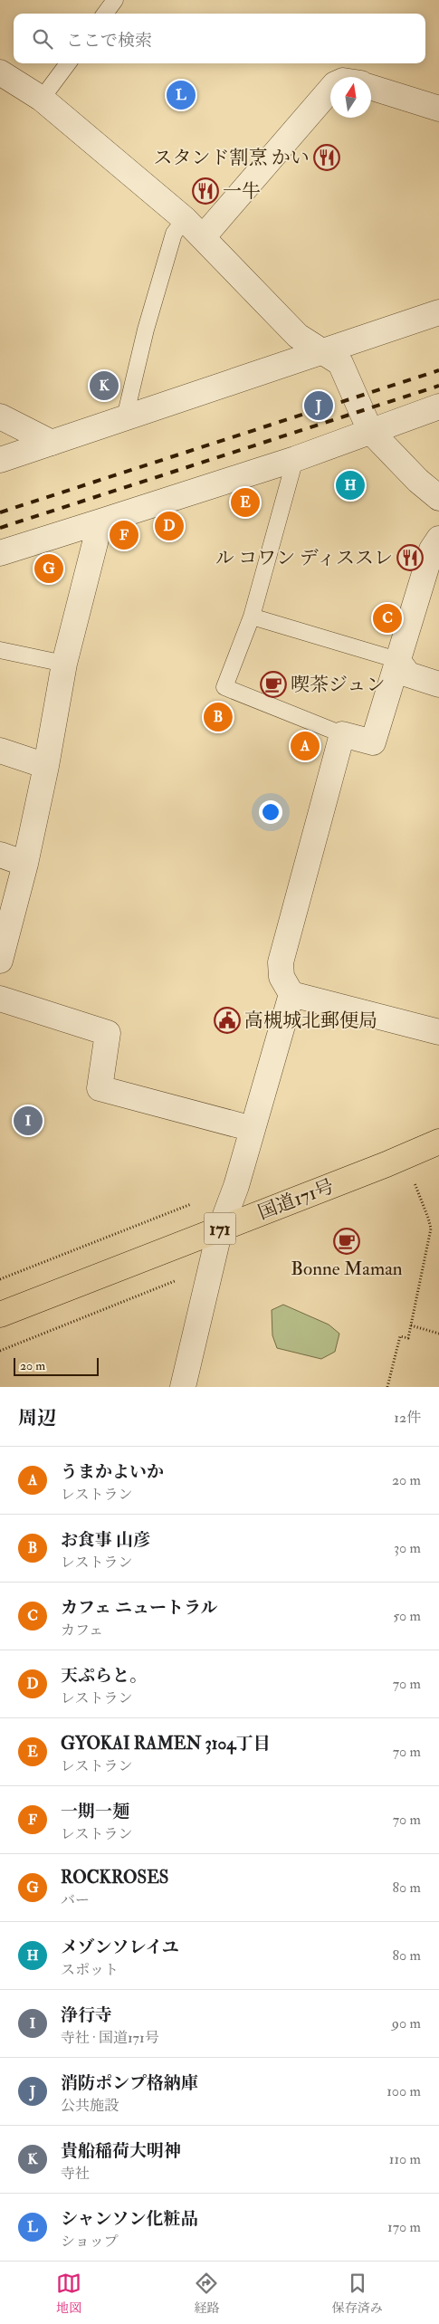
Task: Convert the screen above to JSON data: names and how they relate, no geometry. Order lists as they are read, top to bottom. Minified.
{"streets":{"highway":["国道171号","171"]},"places":{"restaurant":["スタンド割烹 かい","一牛","ル コワン ディススレ"],"cafe":["喫茶ジュン","Bonne Maman"],"public building":["高槻城北郵便局"]},"scale_bar":"20 m","north":"top","page":{"search":"ここで検索","pins":["L","K","J","H","E","D","F","G","C","B","A","I"],"scale":"20 m","heading":["周辺","12件"],"list":[{"mark":"A","name":"うまかよいか","note":"レストラン","value":"20 m"},{"mark":"B","name":"お食事 山彦","note":"レストラン","value":"30 m"},{"mark":"C","name":"カフェ ニュートラル","note":"カフェ","value":"50 m"},{"mark":"D","name":"天ぷらと。","note":"レストラン","value":"70 m"},{"mark":"E","name":"GYOKAI RAMEN 3104丁目","note":"レストラン","value":"70 m"},{"mark":"F","name":"一期一麺","note":"レストラン","value":"70 m"},{"mark":"G","name":"ROCKROSES","note":"バー","value":"80 m"},{"mark":"H","name":"メゾンソレイユ","note":"スポット","value":"80 m"},{"mark":"I","name":"浄行寺","note":"寺社 · 国道171号","value":"90 m"},{"mark":"J","name":"消防ポンプ格納庫","note":"公共施設","value":"100 m"},{"mark":"K","name":"貴船稲荷大明神","note":"寺社","value":"110 m"},{"mark":"L","name":"シャンソン化粧品","note":"ショップ","value":"170 m"}],"nav":["地図","経路","保存済み"]}}
